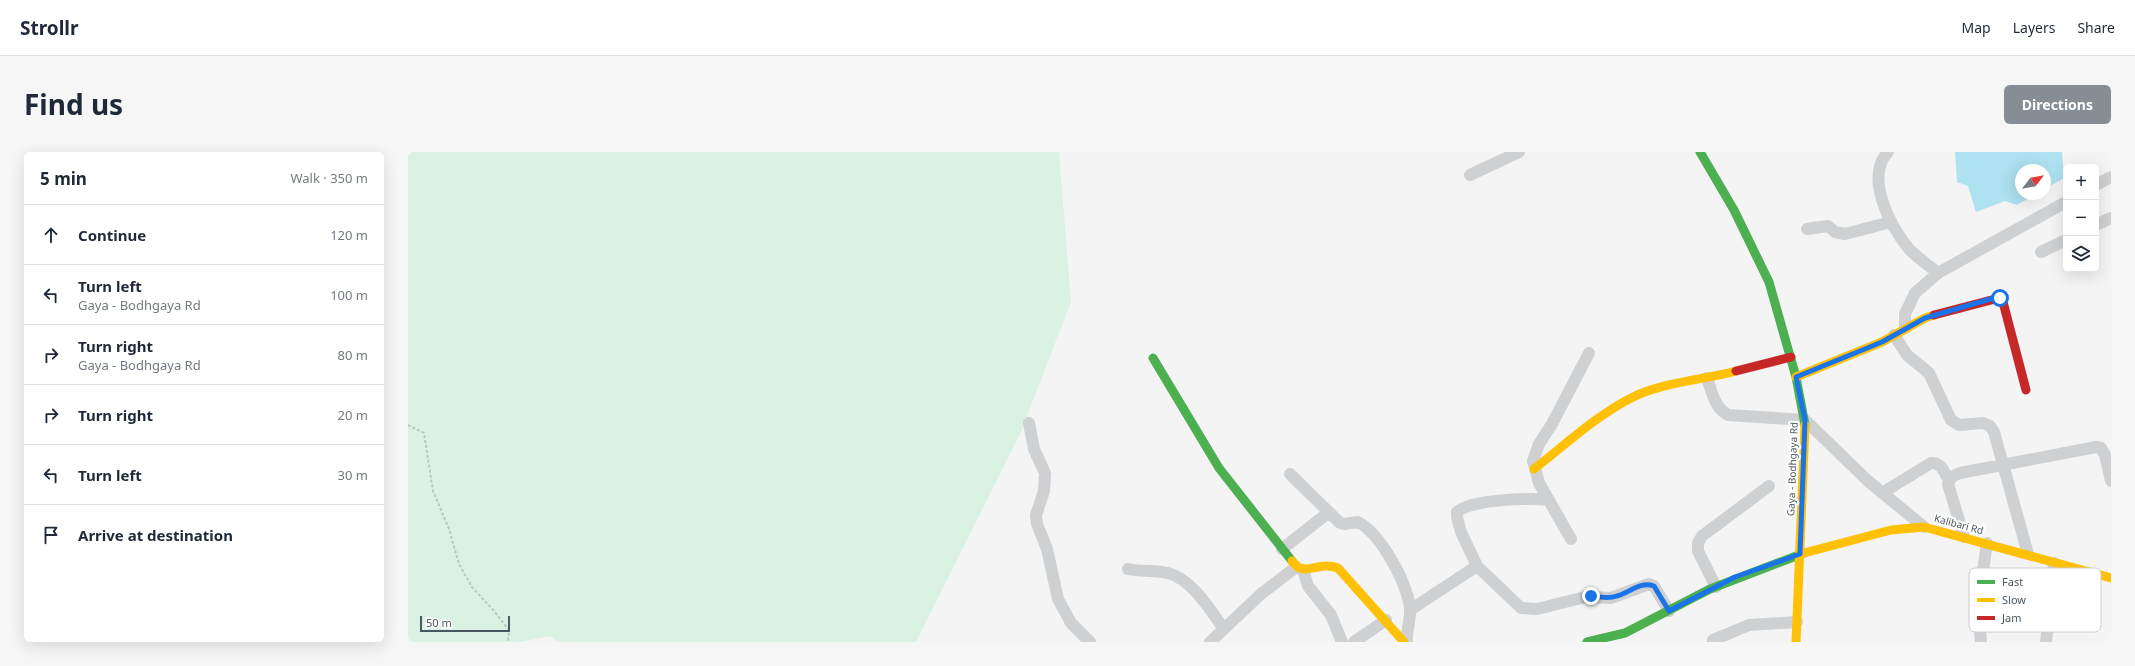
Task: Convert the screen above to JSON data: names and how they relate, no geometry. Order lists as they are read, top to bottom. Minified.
{"streets":{"street":["Gaya - Bodhgaya Rd","Kalibari Rd"]},"crossings":[["Gaya - Bodhgaya Rd","Kalibari Rd"]],"legend":["Fast","Slow","Jam"],"scale_bar":"50 m","north":"top right","page":{"header":"Strollr","nav":["Map","Layers","Share"],"title":"Find us","buttons":"Directions","heading":["5 min","Walk · 350 m"],"map_buttons":["+","−"],"list":[["Continue","120 m"],["Turn left","Gaya - Bodhgaya Rd","100 m"],["Turn right","Gaya - Bodhgaya Rd","80 m"],["Turn right","20 m"],["Turn left","30 m"],"Arrive at destination"],"scale":"50 m"}}
